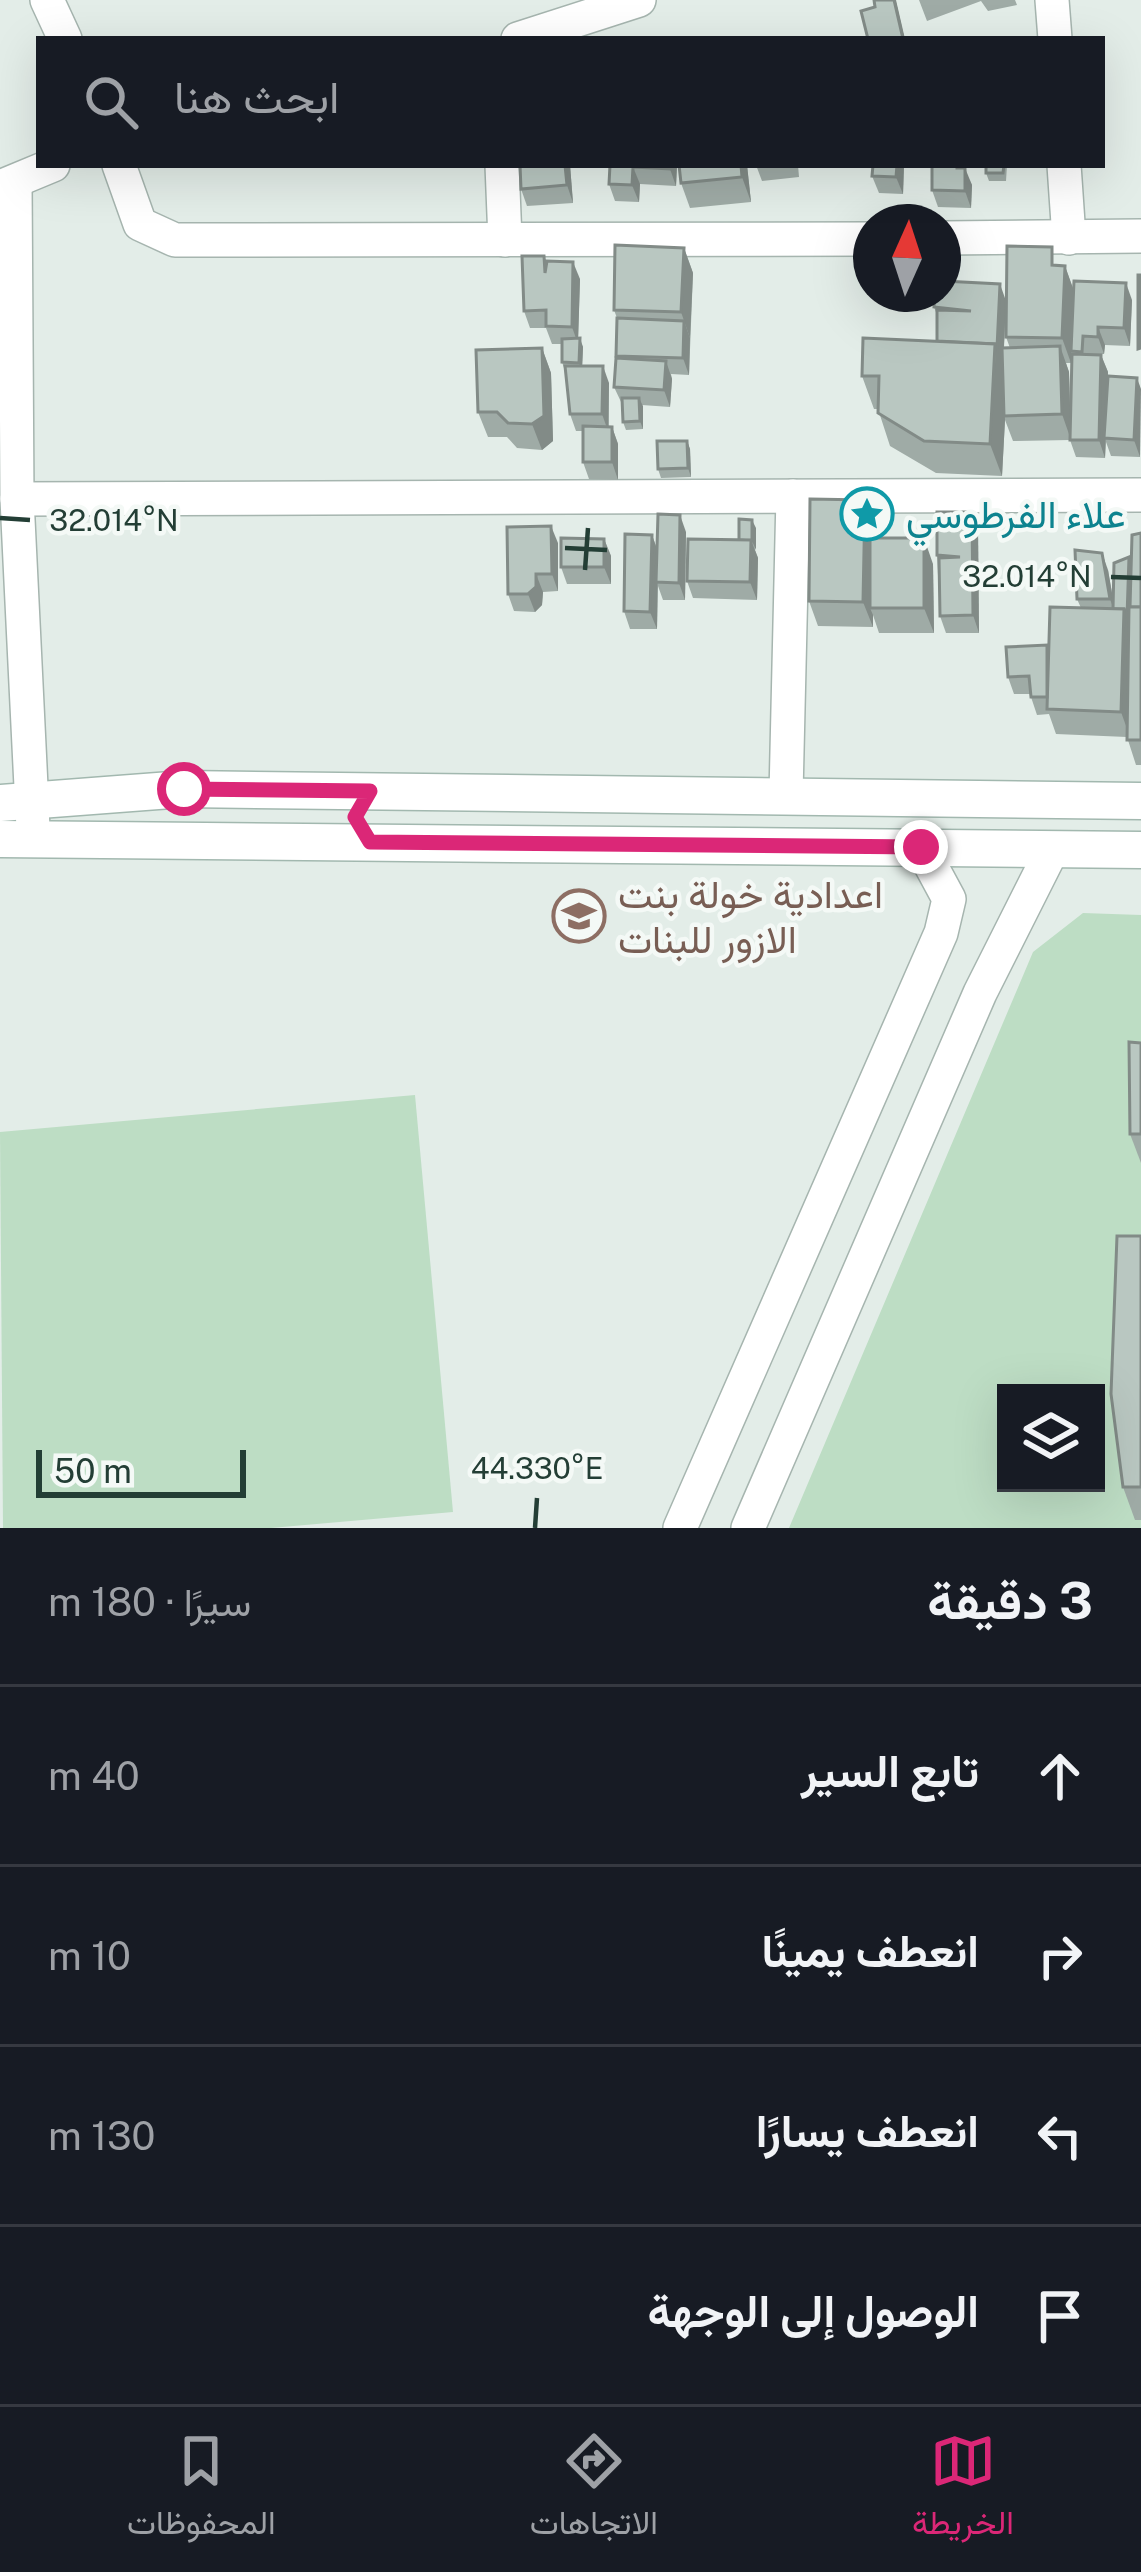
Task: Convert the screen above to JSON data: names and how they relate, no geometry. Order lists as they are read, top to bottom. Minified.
{"places":{"place":["علاء الفرطوسي"],"school or university":["اعدادية خولة بنت الازور للبنات"]},"scale_bar":"50 m","north":"top","page":{"search":"ابحث هنا","scale":"50 m","heading":["3 دقيقة","سيرًا · 180 m"],"list":[["تابع السير","40 m"],["انعطف يمينًا","10 m"],["انعطف يسارًا","130 m"],"الوصول إلى الوجهة"],"nav":["الخريطة","الاتجاهات","المحفوظات"]},"coordinates":["32.014°N","44.330°E"]}
